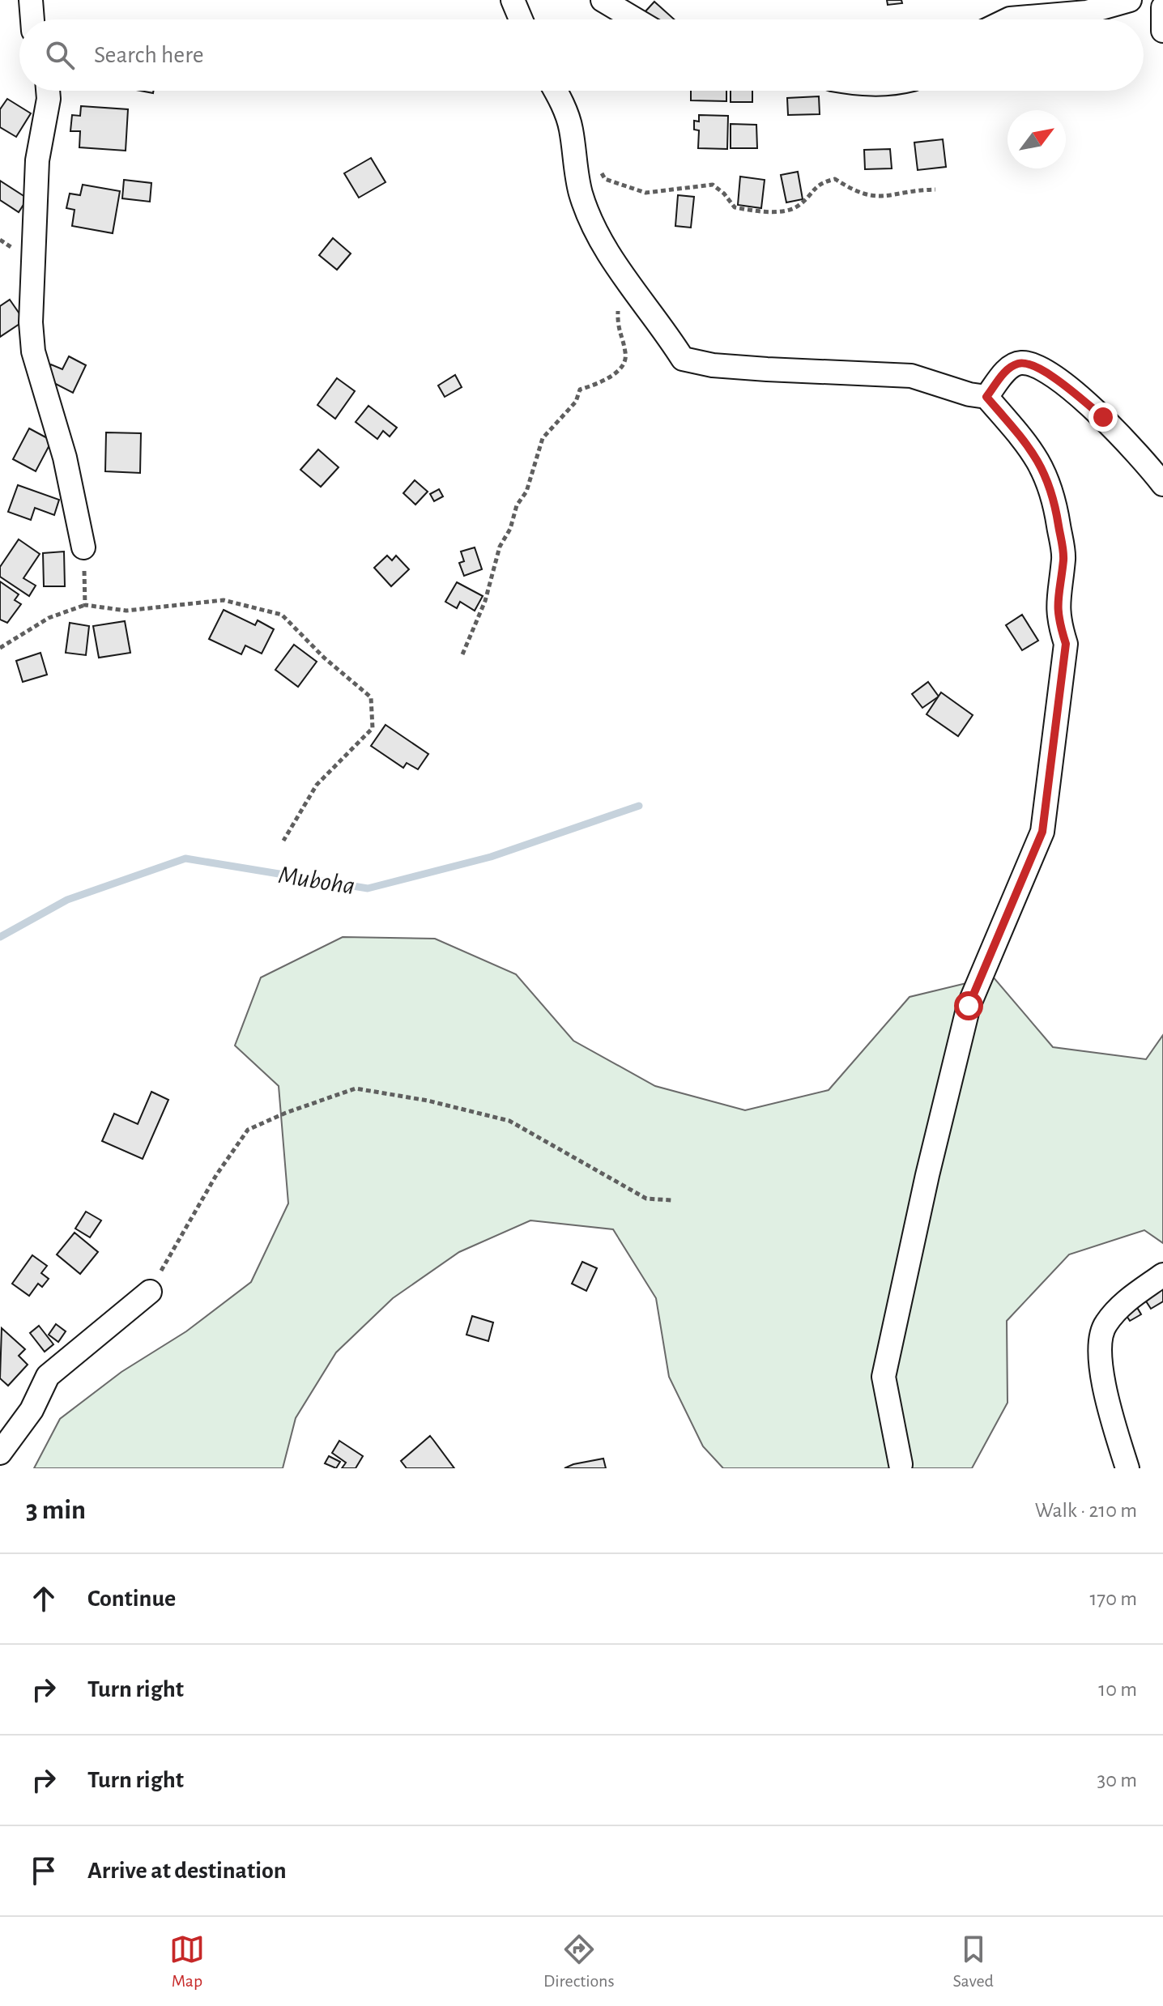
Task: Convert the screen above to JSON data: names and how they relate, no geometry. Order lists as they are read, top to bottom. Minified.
{"water":["Muboha"],"north":"top right","page":{"search":"Search here","heading":["3 min","Walk · 210 m"],"list":[["Continue","170 m"],["Turn right","10 m"],["Turn right","30 m"],"Arrive at destination"],"nav":["Map","Directions","Saved"]}}
